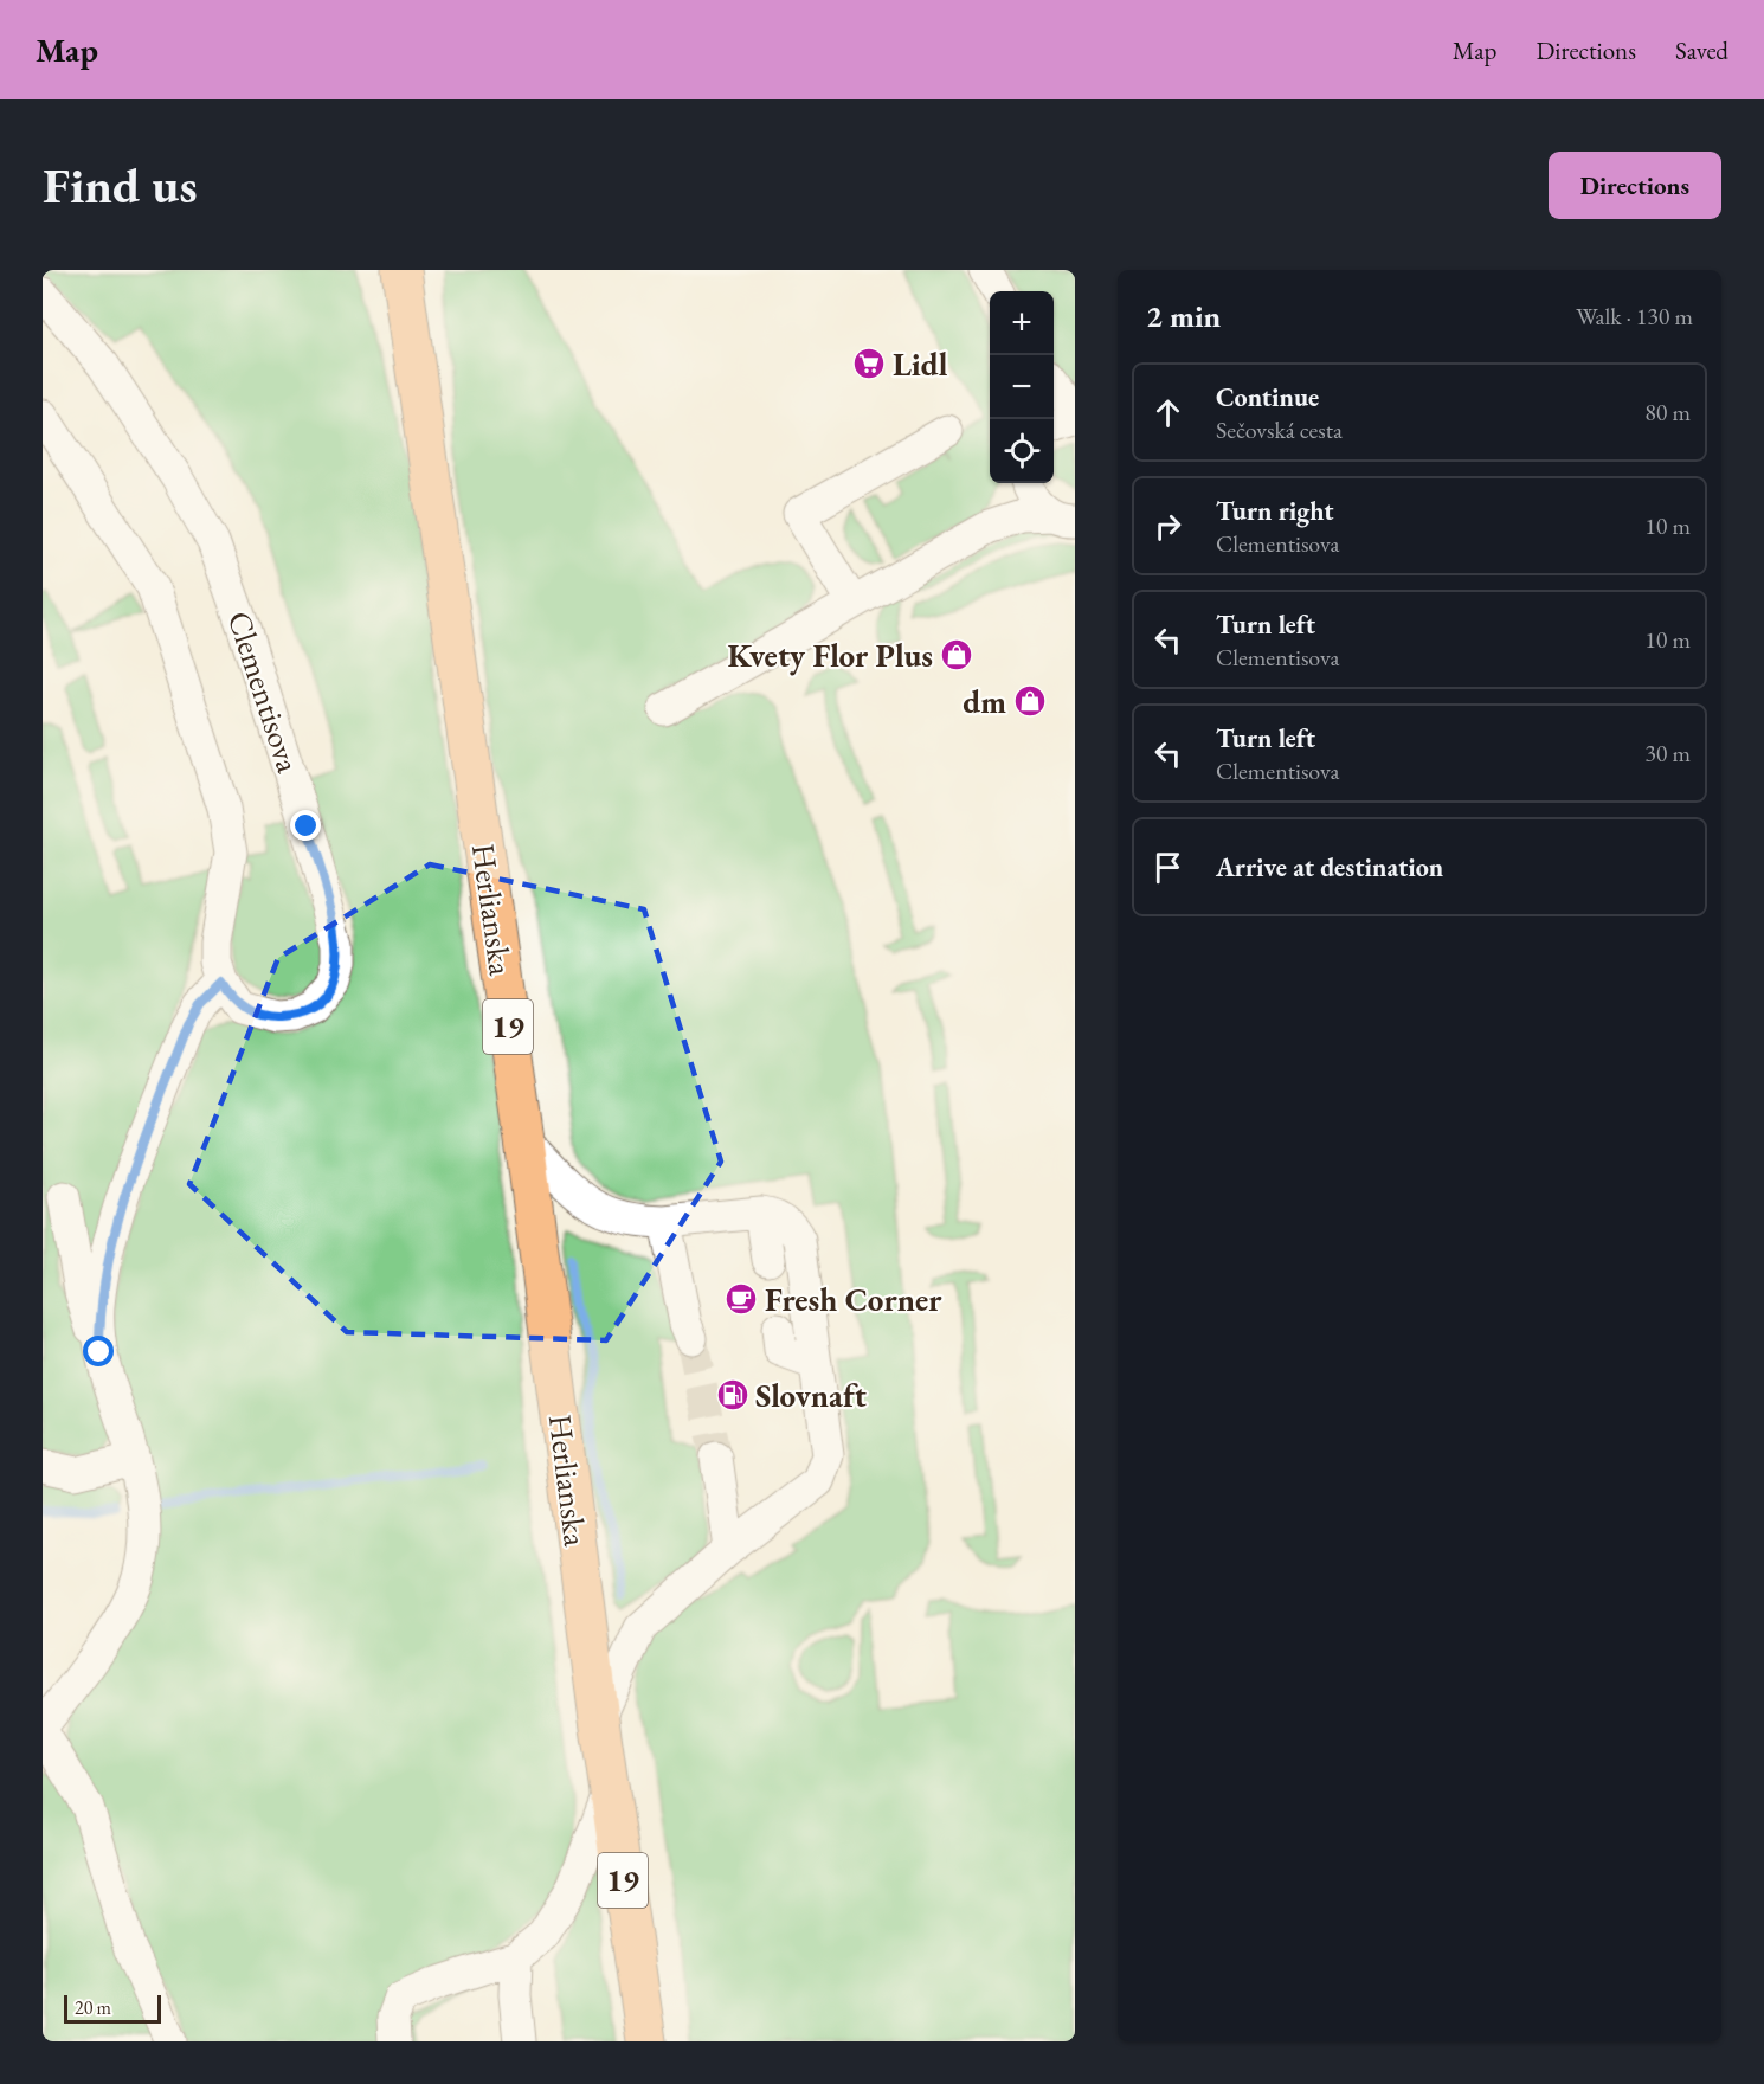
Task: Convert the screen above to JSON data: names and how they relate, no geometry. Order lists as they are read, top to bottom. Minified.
{"streets":{"main road":["Herlianska","19"],"street":["Clementisova"]},"crossings":[["Herlianska","19"]],"places":{"supermarket":["Lidl"],"shop":["Kvety Flor Plus","dm"],"cafe":["Fresh Corner"],"fuel station":["Slovnaft"]},"scale_bar":"20 m","page":{"header":"Map","nav":["Map","Directions","Saved"],"buttons":"Directions","title":"Find us","heading":["2 min","Walk · 130 m"],"map_buttons":["+","−"],"list":[["Continue","Sečovská cesta","80 m"],["Turn right","Clementisova","10 m"],["Turn left","Clementisova","10 m"],["Turn left","Clementisova","30 m"],"Arrive at destination"],"scale":"20 m"}}
